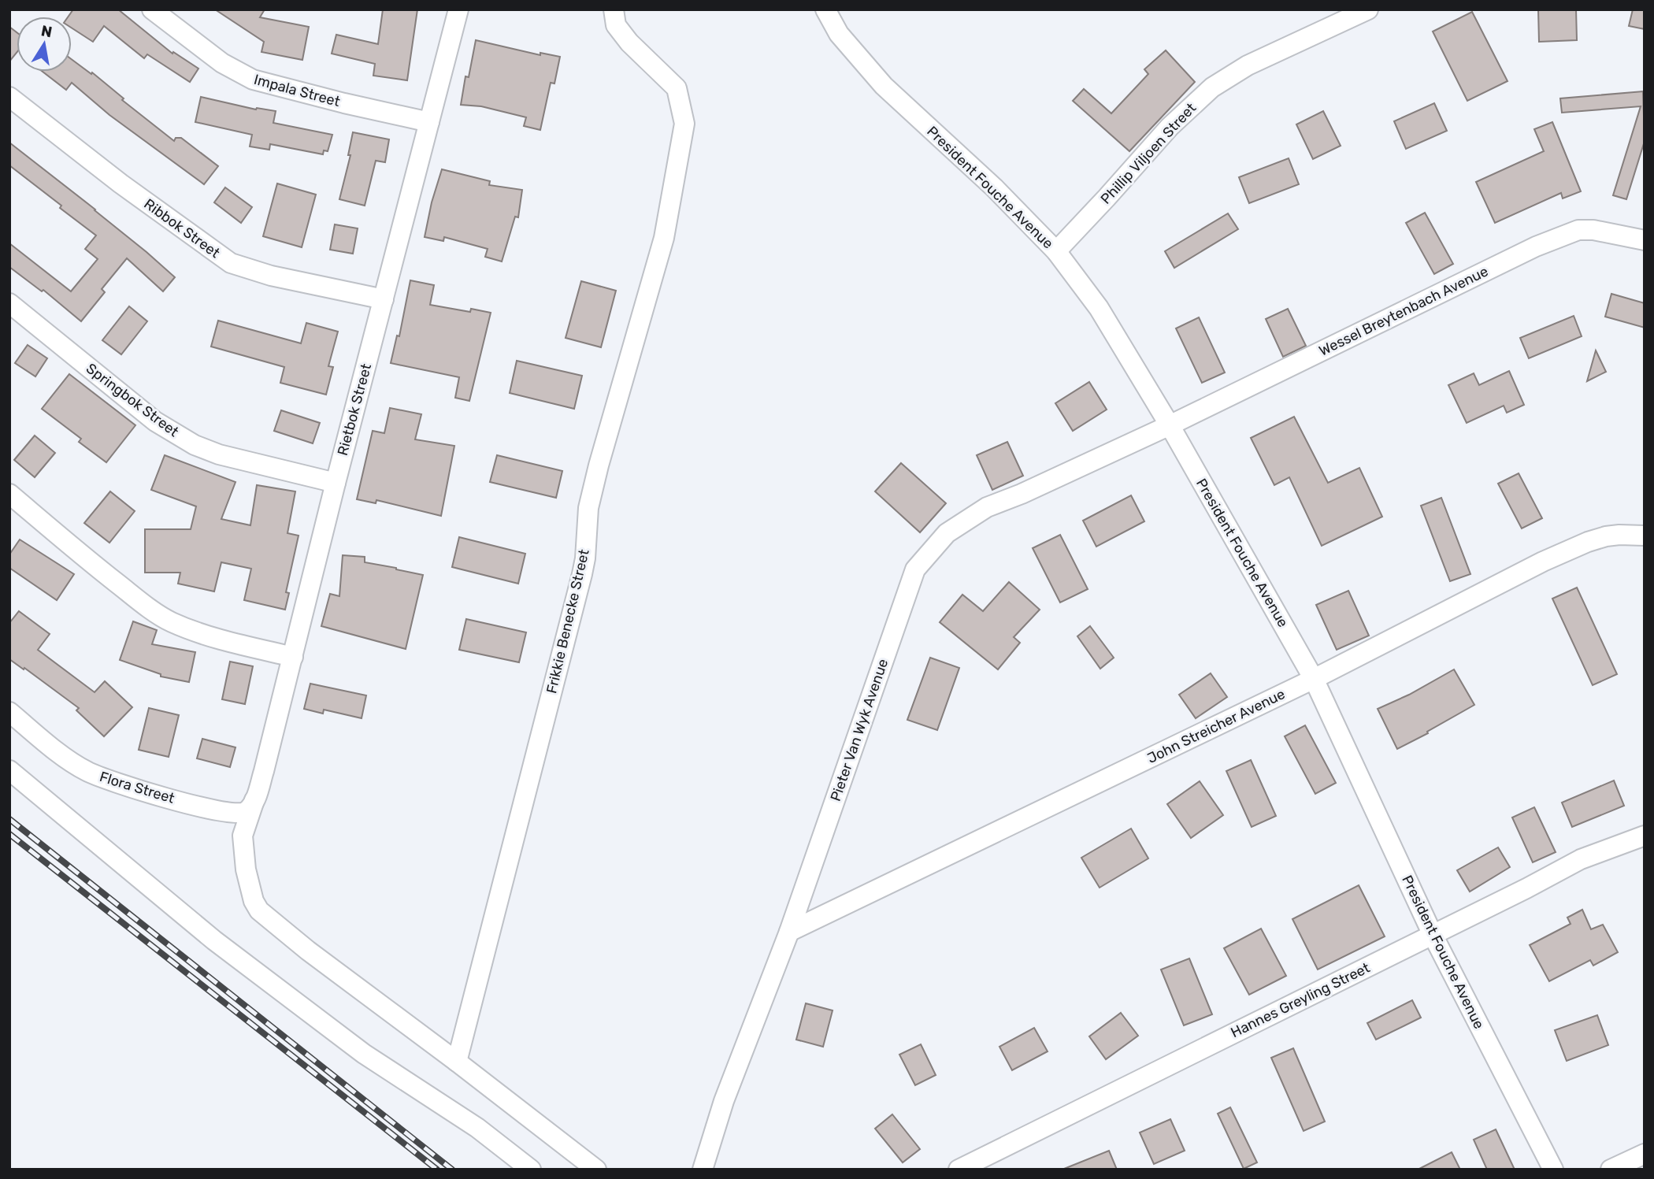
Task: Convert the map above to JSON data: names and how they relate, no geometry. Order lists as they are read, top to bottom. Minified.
{"streets":{"street":["Impala Street","Phillip Viljoen Street","President Fouche Avenue","Ribbok Street","Wessel Breytenbach Avenue","Springbok Street","Rietbok Street","Frikkie Benecke Street","John Streicher Avenue","Pieter Van Wyk Avenue","Flora Street","Hannes Greyling Street"]},"crossings":[["Impala Street","Rietbok Street"],["Phillip Viljoen Street","President Fouche Avenue"],["President Fouche Avenue","Wessel Breytenbach Avenue"],["President Fouche Avenue","John Streicher Avenue"],["President Fouche Avenue","Pieter Van Wyk Avenue"],["President Fouche Avenue","Hannes Greyling Street"],["Ribbok Street","Rietbok Street"],["Wessel Breytenbach Avenue","Pieter Van Wyk Avenue"],["Springbok Street","Rietbok Street"],["Rietbok Street","Frikkie Benecke Street"],["Rietbok Street","Flora Street"],["John Streicher Avenue","Pieter Van Wyk Avenue"]],"north":"top"}
